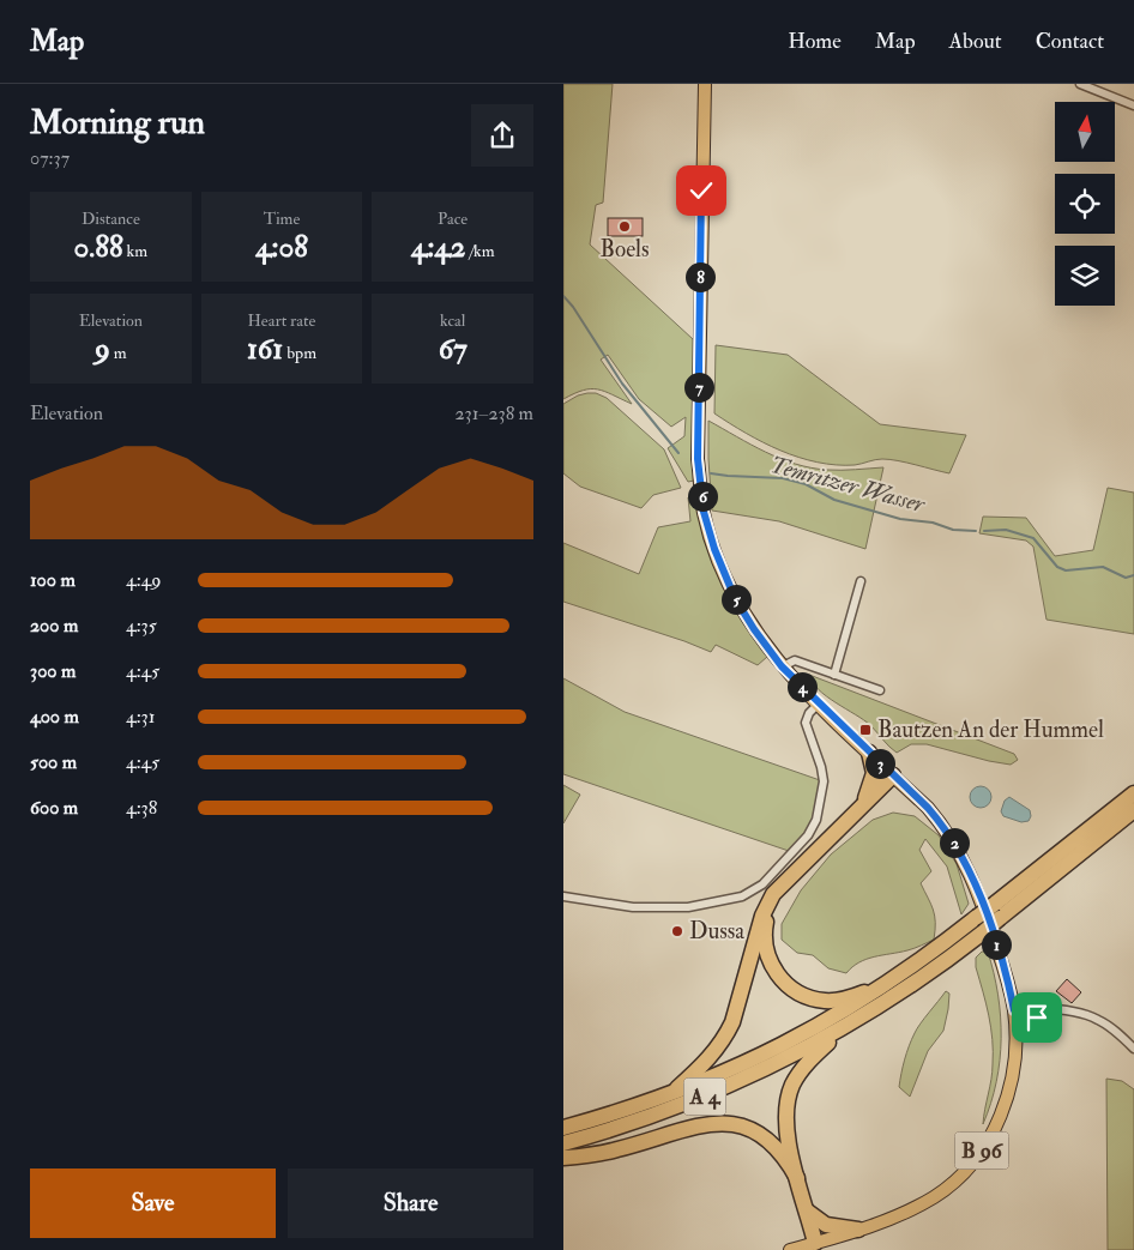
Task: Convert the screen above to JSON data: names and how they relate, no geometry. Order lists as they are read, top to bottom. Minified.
{"streets":{"highway":["A 4"],"main road":["B 96"]},"water":["Temritzer Wasser"],"places":{"other":["Boels","Dussa"],"transit":["Bautzen An der Hummel"]},"north":"top","page":{"header":"Map","nav":["Home","Map","About","Contact"],"heading":["Morning run","07:37"],"stats":[["Distance","0.88 km"],["Time","4:08"],["Pace","4:42 /km"],["Elevation","9 m"],["Heart rate","161 bpm"],["kcal","67"]],"pins":["8","7","6","5","4","3","2","1"],"chart":["Elevation","231–238 m"],"list":[{"name":"100 m","note":"4:49"},{"name":"200 m","note":"4:35"},{"name":"300 m","note":"4:45"},{"name":"400 m","note":"4:31"},{"name":"500 m","note":"4:45"},{"name":"600 m","note":"4:38"}],"buttons":["Save","Share"]}}
